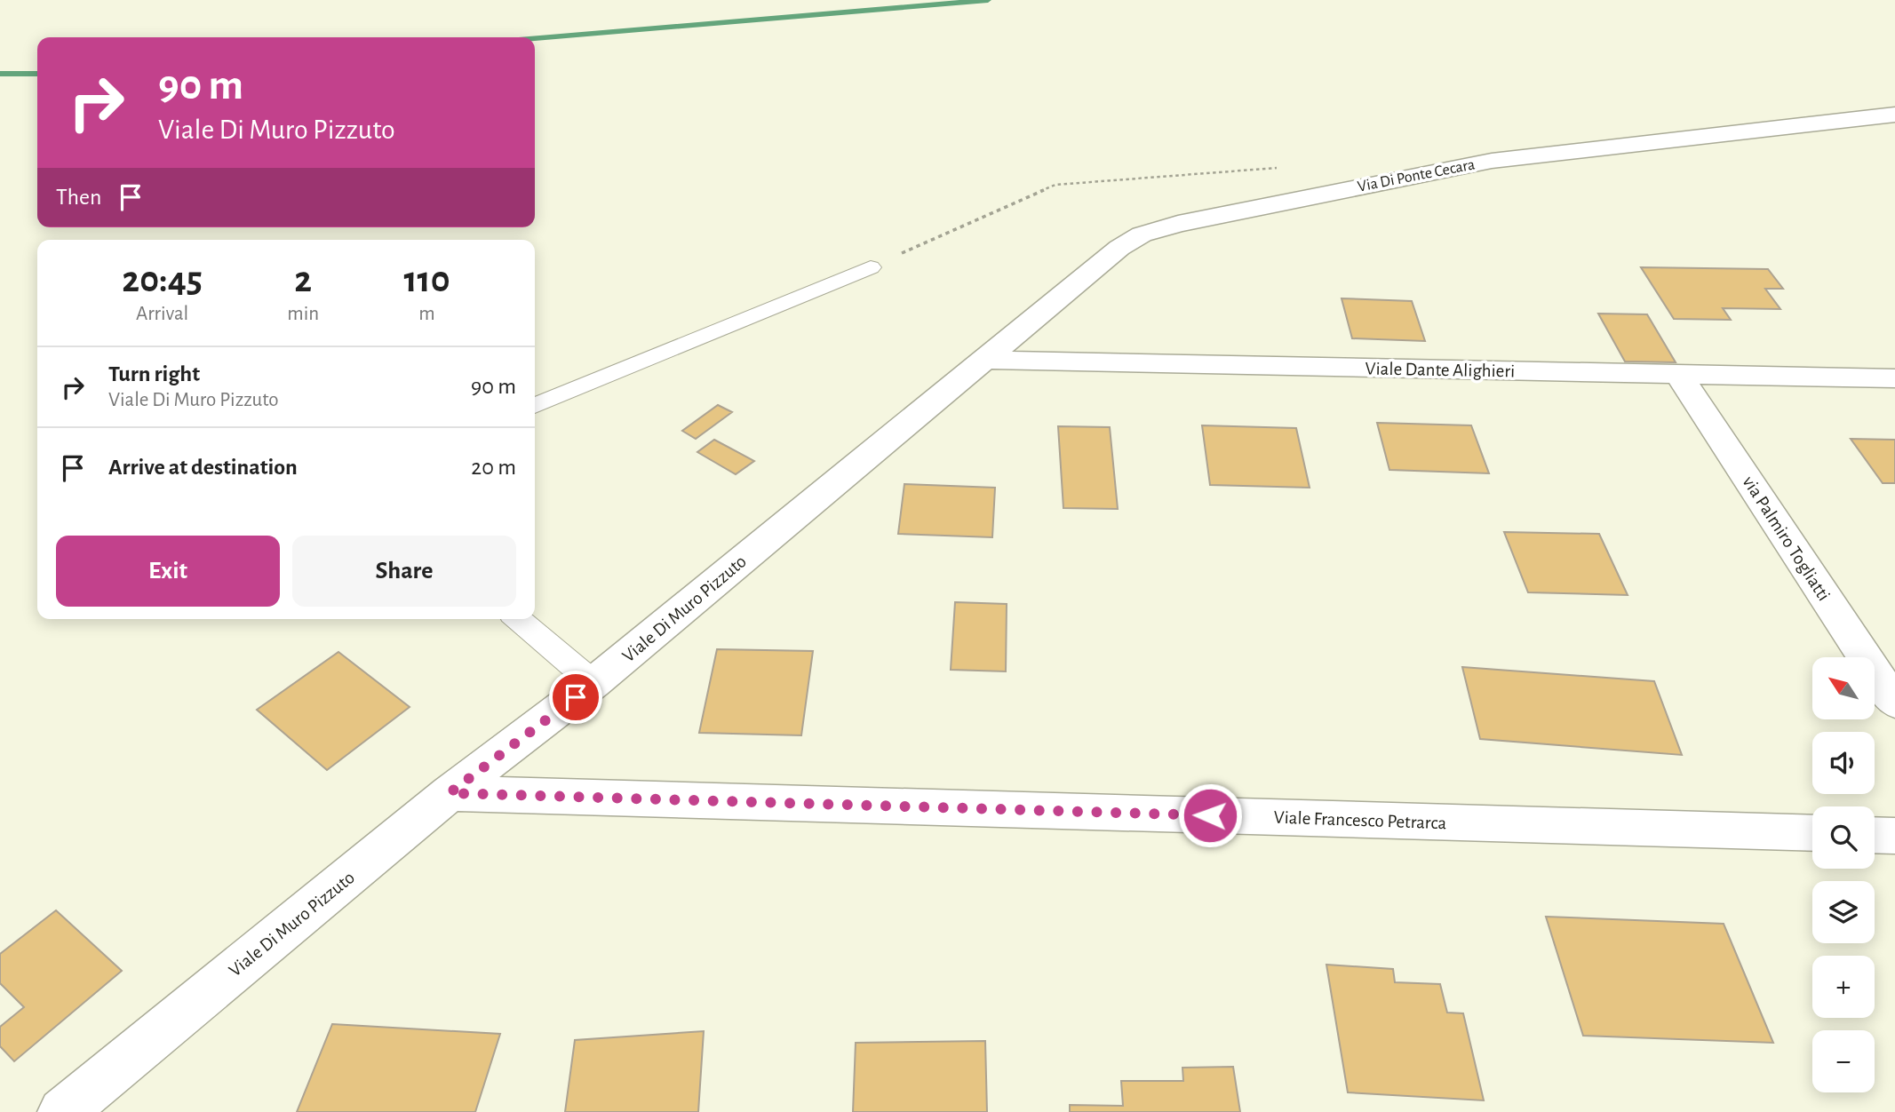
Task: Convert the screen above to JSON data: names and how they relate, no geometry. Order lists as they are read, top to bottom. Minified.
{"streets":{"street":["Via Di Ponte Cecara","Viale Dante Alighieri","via Palmiro Togliatti","Viale Di Muro Pizzuto","Viale Francesco Petrarca"]},"crossings":[["Via Di Ponte Cecara","Viale Dante Alighieri"],["Via Di Ponte Cecara","Viale Di Muro Pizzuto"],["Viale Dante Alighieri","via Palmiro Togliatti"],["Viale Dante Alighieri","Viale Di Muro Pizzuto"],["Viale Di Muro Pizzuto","Viale Francesco Petrarca"]],"north":"top left","page":{"turn":["90 m","Viale Di Muro Pizzuto"],"then":"Then","eta":["20:45","Arrival","2","min","110","m"],"list":[{"name":"Turn right","note":"Viale Di Muro Pizzuto","value":"90 m"},{"name":"Arrive at destination","value":"20 m"}],"buttons":["Exit","Share"],"map_buttons":["+","−"]}}
